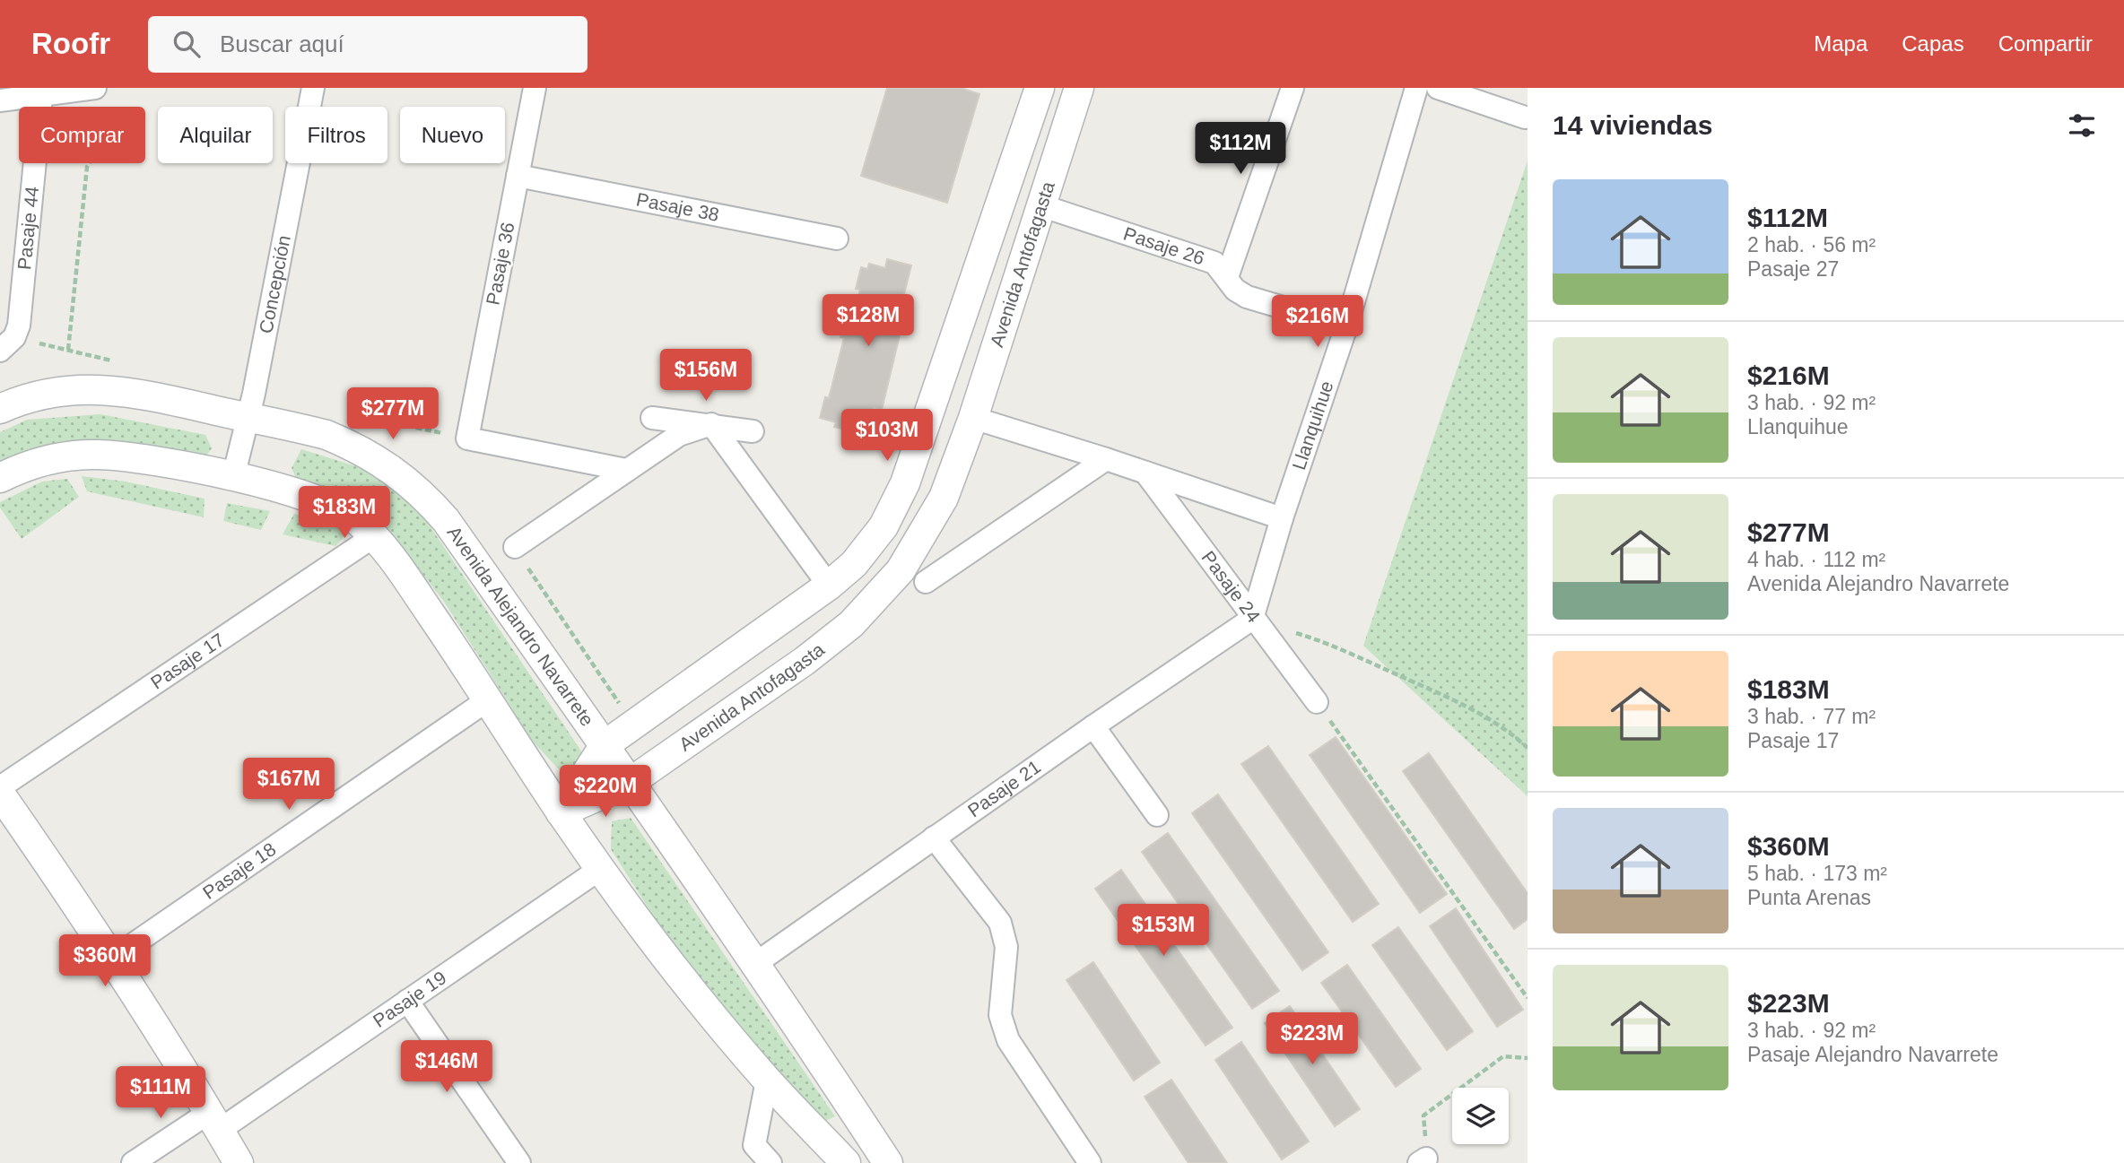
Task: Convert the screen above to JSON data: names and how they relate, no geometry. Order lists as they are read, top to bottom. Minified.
{"streets":{"street":["Pasaje 38","Pasaje 44","Pasaje 26","Pasaje 36","Avenida Antofagasta","Concepción","Llanquihue","Pasaje 24","Avenida Alejandro Navarrete","Pasaje 17","Pasaje 21","Pasaje 18","Pasaje 19"]},"crossings":[["Pasaje 38","Pasaje 36"],["Pasaje 26","Avenida Antofagasta"],["Pasaje 26","Llanquihue"],["Avenida Antofagasta","Avenida Alejandro Navarrete"],["Concepción","Avenida Alejandro Navarrete"],["Llanquihue","Pasaje 24"],["Llanquihue","Pasaje 21"],["Pasaje 24","Pasaje 21"],["Avenida Alejandro Navarrete","Pasaje 21"]],"page":{"header":"Roofr","search":"Buscar aquí","nav":["Mapa","Capas","Compartir"],"heading":"14 viviendas","chip":["Comprar","Alquilar","Filtros","Nuevo"],"price":["$112M","$128M","$216M","$156M","$277M","$103M","$183M","$167M","$220M","$153M","$360M","$223M","$146M","$111M"],"list":[{"name":"$112M","note":"2 hab. · 56 m² · Pasaje 27"},{"name":"$216M","note":"3 hab. · 92 m² · Llanquihue"},{"name":"$277M","note":"4 hab. · 112 m² · Avenida Alejandro Navarrete"},{"name":"$183M","note":"3 hab. · 77 m² · Pasaje 17"},{"name":"$360M","note":"5 hab. · 173 m² · Punta Arenas"},{"name":"$223M","note":"3 hab. · 92 m² · Pasaje Alejandro Navarrete"}]}}
